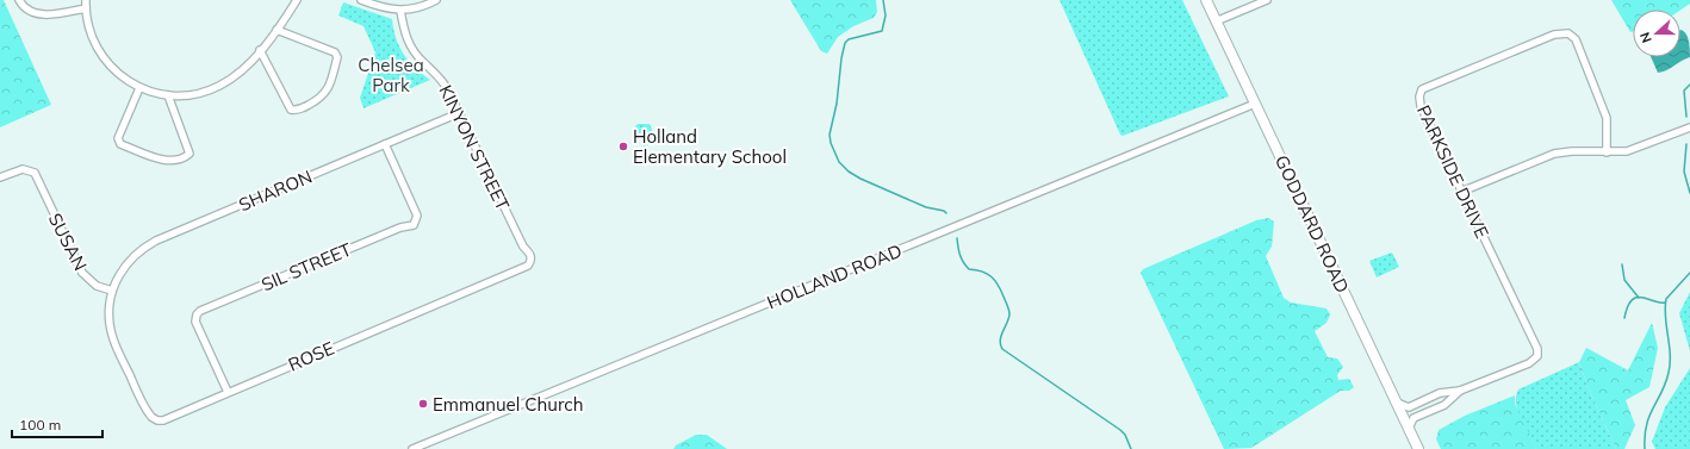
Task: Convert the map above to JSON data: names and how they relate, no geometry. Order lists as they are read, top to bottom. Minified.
{"streets":{"main road":["GODDARD ROAD"],"street":["KINYON STREET","PARKSIDE DRIVE","SHARON","SUSAN","SIL STREET","HOLLAND ROAD","ROSE"]},"crossings":[["KINYON STREET","SHARON"],["KINYON STREET","ROSE"],["SHARON","SUSAN"],["SHARON","SIL STREET"],["SHARON","ROSE"],["GODDARD ROAD","HOLLAND ROAD"],["SUSAN","ROSE"],["SIL STREET","ROSE"]],"parks":["Chelsea Park"],"places":["Holland Elementary School","Emmanuel Church"],"scale_bar":"100 m","north":"left"}
